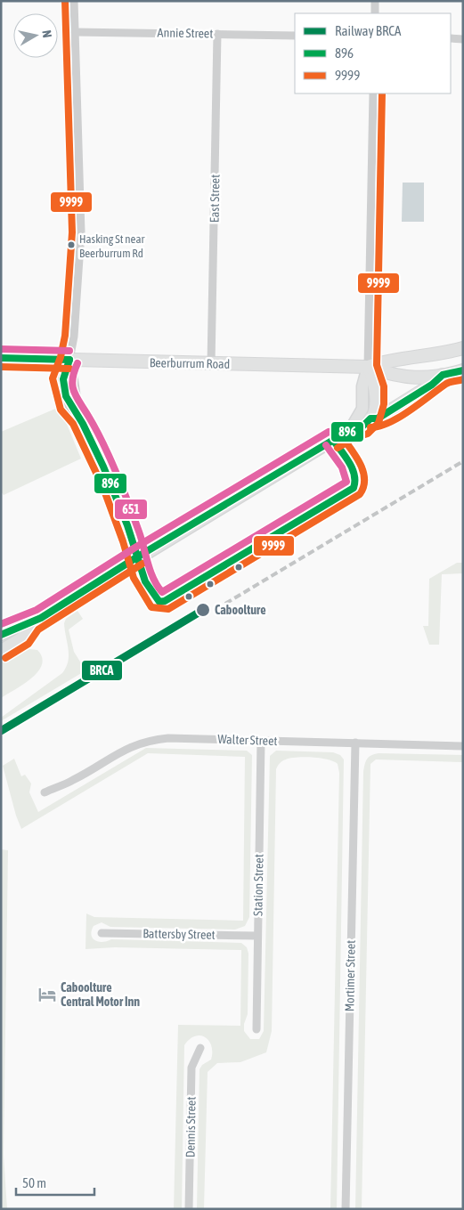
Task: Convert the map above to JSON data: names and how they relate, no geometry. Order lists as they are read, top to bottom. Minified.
{"streets":{"main road":["Beerburrum Road"],"street":["Annie Street","East Street","Walter Street","Station Street","Battersby Street","Mortimer Street","Dennis Street"]},"crossings":[["Annie Street","East Street"],["East Street","Beerburrum Road"],["Walter Street","Station Street"],["Walter Street","Mortimer Street"],["Station Street","Battersby Street"]],"places":{"other":["Hasking St near Beerburrum Rd","Caboolture"],"hotel":["Caboolture Central Motor Inn"]},"lines":["transit line 9999","transit line 651","transit line 896","rail line BRCA"],"legend":["Railway BRCA","896","9999"],"scale_bar":"50 m","north":"right"}
